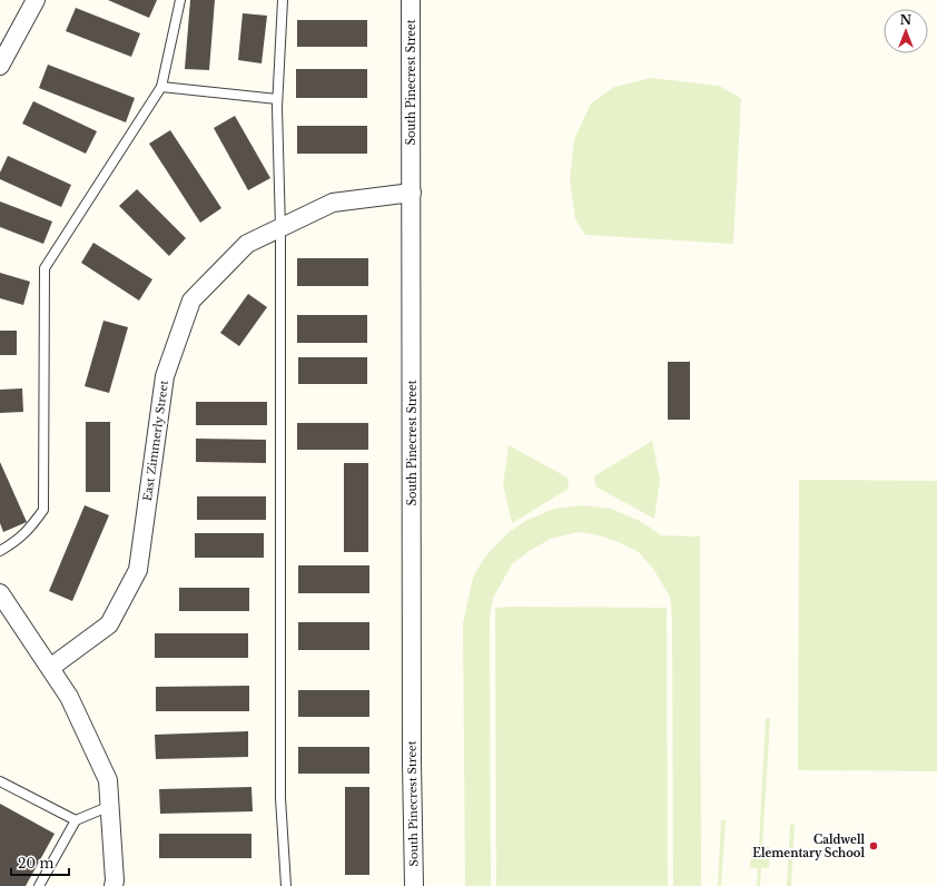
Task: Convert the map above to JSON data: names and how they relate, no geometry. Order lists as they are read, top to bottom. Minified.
{"streets":{"street":["South Pinecrest Street","East Zimmerly Street"]},"crossings":[["South Pinecrest Street","East Zimmerly Street"]],"places":["Caldwell Elementary School"],"scale_bar":"20 m","north":"top"}
